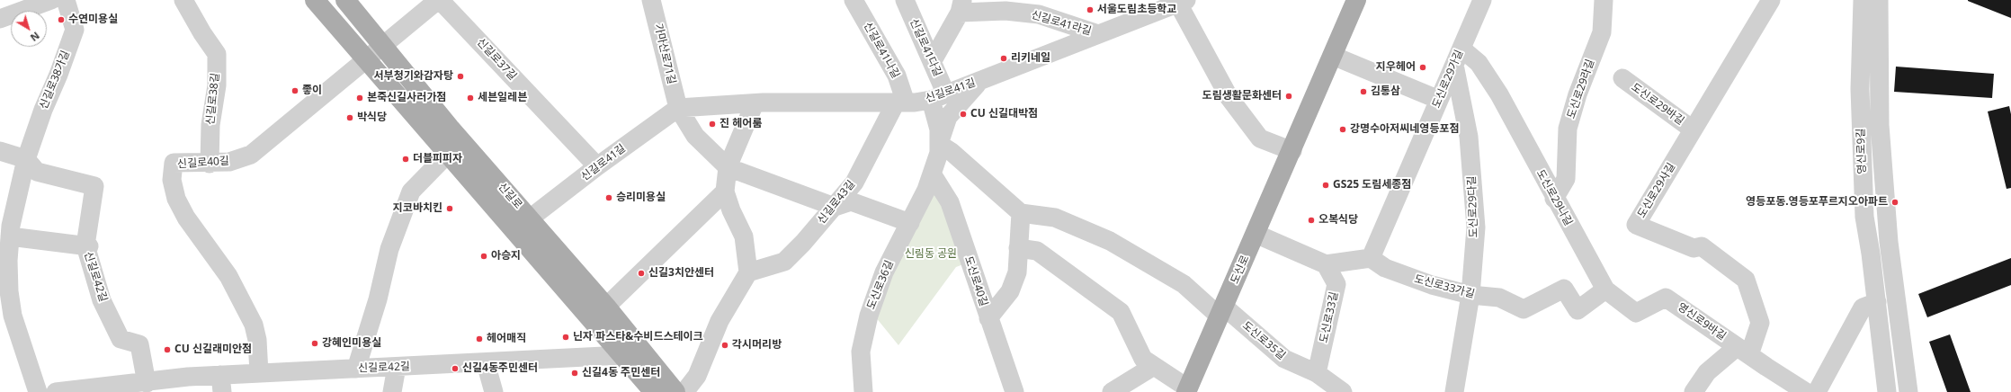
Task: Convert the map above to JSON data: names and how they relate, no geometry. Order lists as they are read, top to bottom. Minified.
{"streets":{"main road":["신길로","도신로"],"street":["신길로41라길","신길로41다길","신길로41나길","가마산로71길","신길로37길","도신로29가길","신길로38가길","도신로29라길","신길로41길","신길로38길","도신로29바길","영신로9길","신길로40길","도신로29사길","도신로29나길","신길로43길","도신로29다길","신길로42길","도신로40길","도신로36길","도신로33가길","도신로33길","영신로9바길","도신로35길"]},"crossings":[["신길로41라길","신길로41다길"],["신길로41라길","신길로41길"],["신길로41다길","신길로41길"],["신길로41다길","도신로36길"],["신길로41나길","신길로41길"],["신길로41나길","신길로43길"],["가마산로71길","신길로41길"],["신길로37길","신길로41길"],["신길로37길","신길로40길"],["도신로29가길","도신로29나길"],["도신로29가길","도신로29다길"],["도신로29가길","도신로33가길"],["신길로38가길","신길로42길"],["도신로29라길","도신로29나길"],["신길로41길","신길로"],["신길로41길","신길로43길"],["신길로41길","도신로36길"],["신길로38길","신길로40길"],["도신로29바길","도신로29사길"],["신길로40길","신길로"],["신길로40길","신길로42길"],["도신로29사길","영신로9바길"],["신길로","신길로42길"],["도신로29나길","도신로29다길"],["도신로29나길","도신로33가길"],["도신로29나길","영신로9바길"],["도신로29다길","도신로33가길"],["도신로","도신로35길"],["도신로40길","도신로36길"],["도신로33길","도신로35길"]],"parks":["신림동 공원"],"places":["서울도림초등학교","수연미용실","리키네일","지우헤어","서부청기와감자탕","좋이","김통삼","도림생활문화센터","본죽신길사러가점","세븐일레븐","CU 신길대박점","박식당","진 헤어룸","강명수아저씨네영등포점","더블피피자","GS25 도림세종점","승리미용실","영등포동.영등포푸르지오아파트","지코바치킨","오복식당","아승지","신길3치안센터","닌자 파스타&수비드스테이크","헤어매직","강혜인미용실","각시머리방","CU 신길래미안점","신길4동주민센터","신길4동 주민센터"],"north":"bottom right"}
